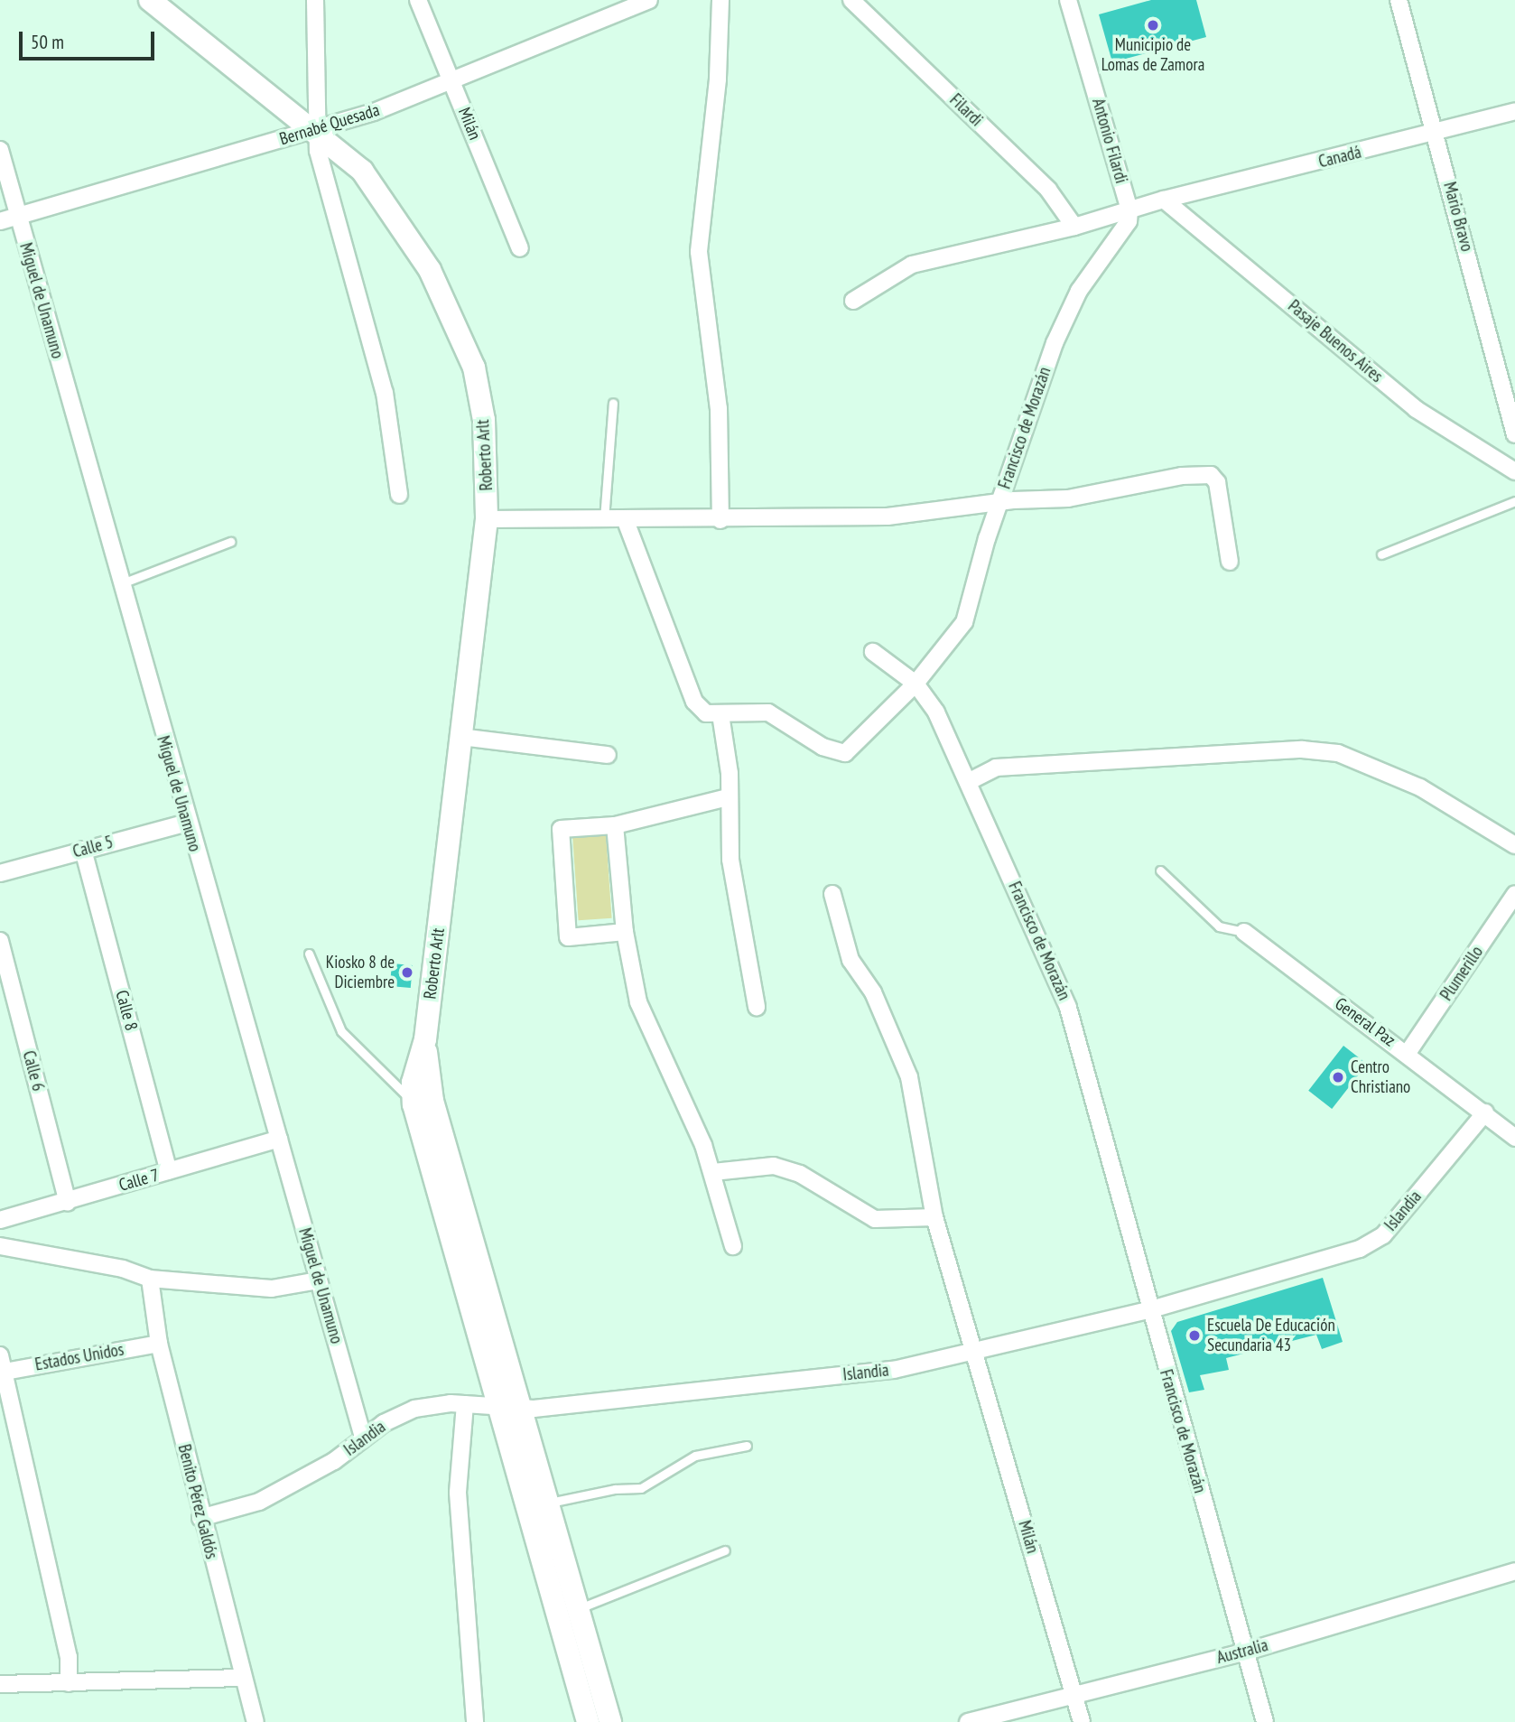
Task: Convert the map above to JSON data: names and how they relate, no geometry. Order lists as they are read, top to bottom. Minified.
{"streets":{"street":["Filardi","Milán","Bernabé Quesada","Antonio Filardi","Canadá","Mario Bravo","Miguel de Unamuno","Pasaje Buenos Aires","Francisco de Morazán","Roberto Arlt","Calle 5","Plumerillo","Calle 8","General Paz","Calle 6","Calle 7","Islandia","Estados Unidos","Benito Pérez Galdós","Australia"]},"crossings":[["Milán","Bernabé Quesada"],["Milán","Islandia"],["Milán","Australia"],["Bernabé Quesada","Miguel de Unamuno"],["Bernabé Quesada","Roberto Arlt"],["Antonio Filardi","Francisco de Morazán"],["Canadá","Mario Bravo"],["Canadá","Pasaje Buenos Aires"],["Miguel de Unamuno","Calle 5"],["Miguel de Unamuno","Calle 7"],["Miguel de Unamuno","Islandia"],["Francisco de Morazán","Islandia"],["Francisco de Morazán","Australia"],["Roberto Arlt","Islandia"],["Calle 5","Calle 8"],["Plumerillo","General Paz"],["Calle 8","Calle 7"],["General Paz","Islandia"],["Calle 6","Calle 7"],["Islandia","Benito Pérez Galdós"],["Estados Unidos","Benito Pérez Galdós"]],"places":["Municipio de Lomas de Zamora","Kiosko 8 de Diciembre","Centro Christiano","Escuela De Educación Secundaria 43"],"scale_bar":"50 m"}
